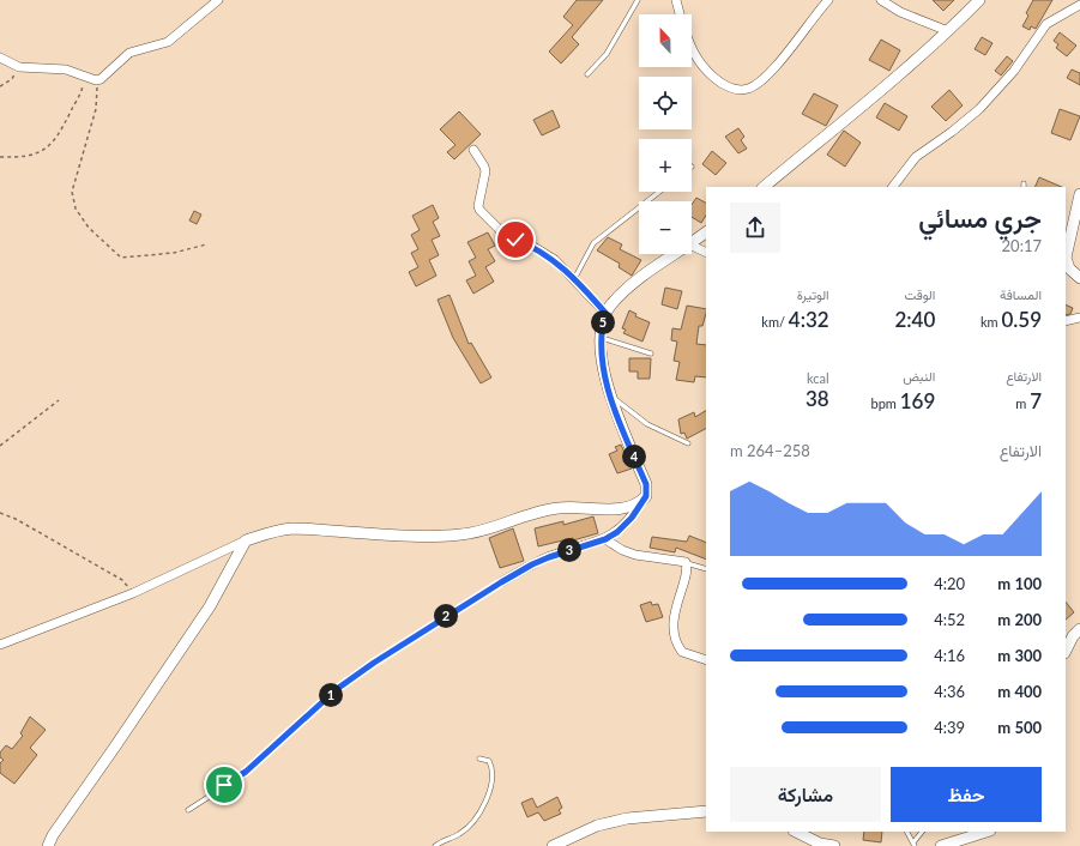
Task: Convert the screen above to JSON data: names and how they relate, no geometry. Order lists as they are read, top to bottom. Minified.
{"north":"top","page":{"map_buttons":["+","−"],"heading":["جري مسائي","20:17"],"stats":[["المسافة","0.59 km"],["الوقت","2:40"],["الوتيرة","4:32 /km"],["الارتفاع","7 m"],["النبض","169 bpm"],["kcal","38"]],"pins":["5","4","3","2","1"],"chart":["الارتفاع","258–264 m"],"list":[{"name":"100 m","note":"4:20"},{"name":"200 m","note":"4:52"},{"name":"300 m","note":"4:16"},{"name":"400 m","note":"4:36"},{"name":"500 m","note":"4:39"}],"buttons":["حفظ","مشاركة"]}}
